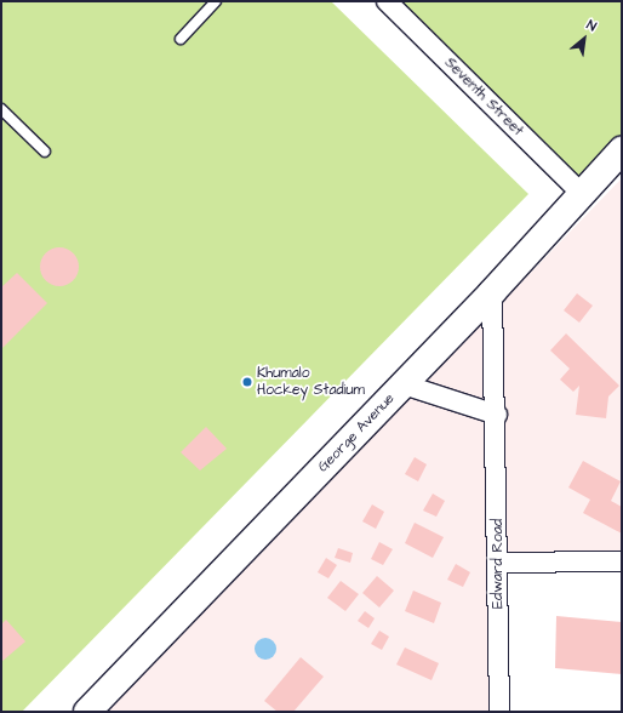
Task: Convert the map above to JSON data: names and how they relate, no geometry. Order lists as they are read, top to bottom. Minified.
{"streets":{"main road":["George Avenue"],"street":["Seventh Street","Edward Road"]},"crossings":[["Seventh Street","George Avenue"],["George Avenue","Edward Road"]],"places":["Khumalo Hockey Stadium"],"north":"top right"}
